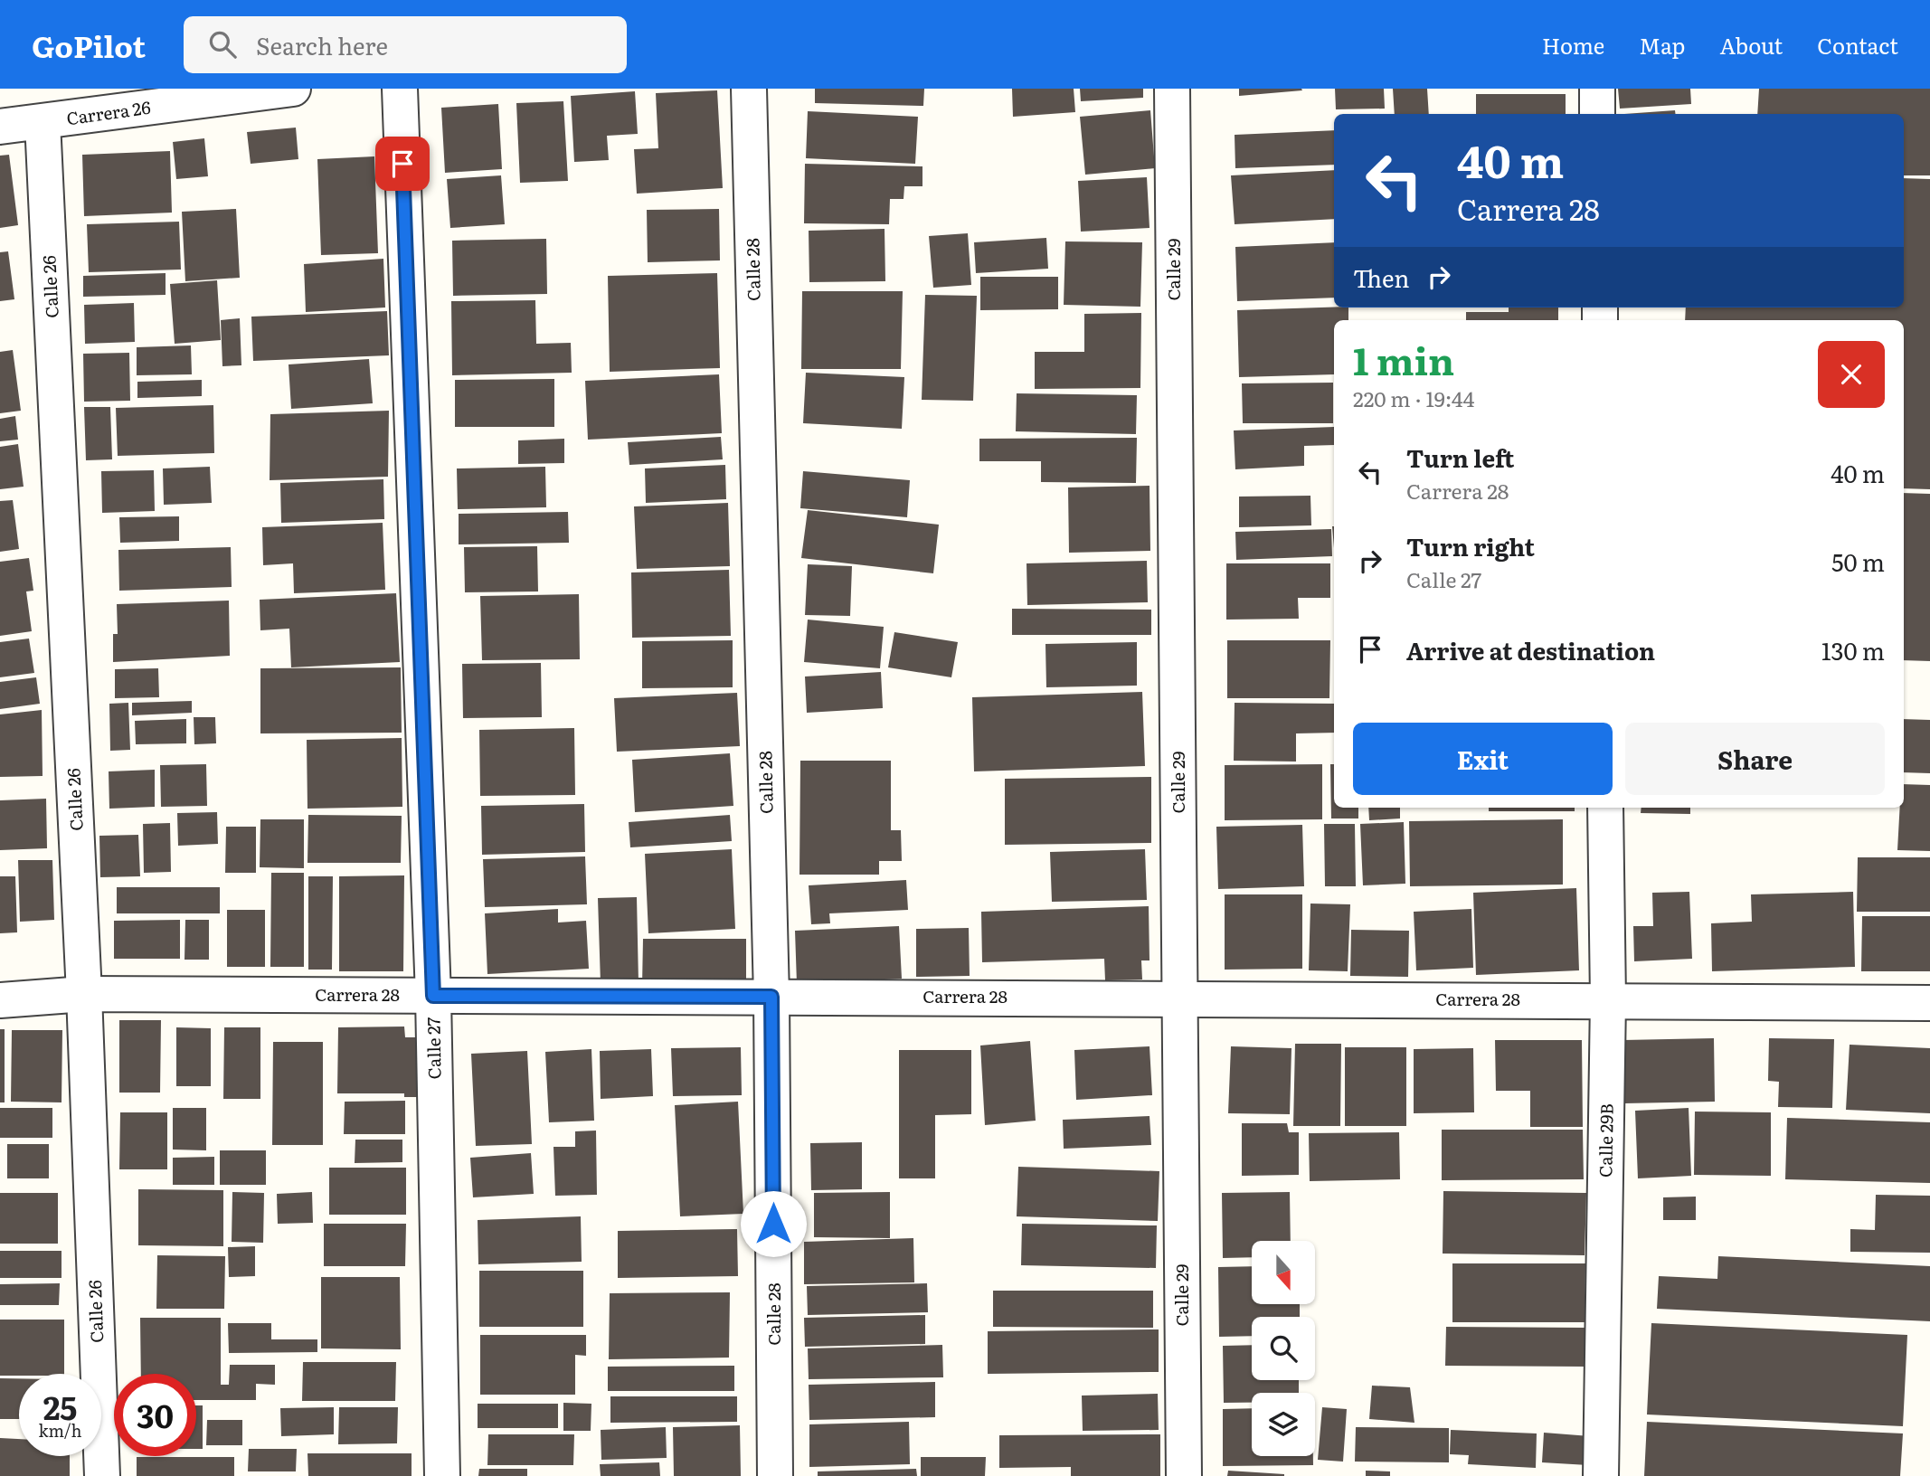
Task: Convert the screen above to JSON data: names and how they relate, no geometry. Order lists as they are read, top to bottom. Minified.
{"streets":{"street":["Carrera 26","Calle 28","Calle 29","Calle 26","Carrera 28","Calle 27","Calle 29B"]},"crossings":[["Carrera 26","Calle 26"],["Calle 28","Carrera 28"],["Calle 29","Carrera 28"],["Calle 26","Carrera 28"],["Carrera 28","Calle 27"],["Carrera 28","Calle 29B"]],"north":"bottom","page":{"header":"GoPilot","search":"Search here","nav":["Home","Map","About","Contact"],"turn":["40 m","Carrera 28"],"then":"Then","heading":["1 min","220 m · 19:44"],"list":[{"name":"Turn left","note":"Carrera 28","value":"40 m"},{"name":"Turn right","note":"Calle 27","value":"50 m"},{"name":"Arrive at destination","value":"130 m"}],"buttons":["Exit","Share"],"speed":"25 km/h","limit":"30"}}
